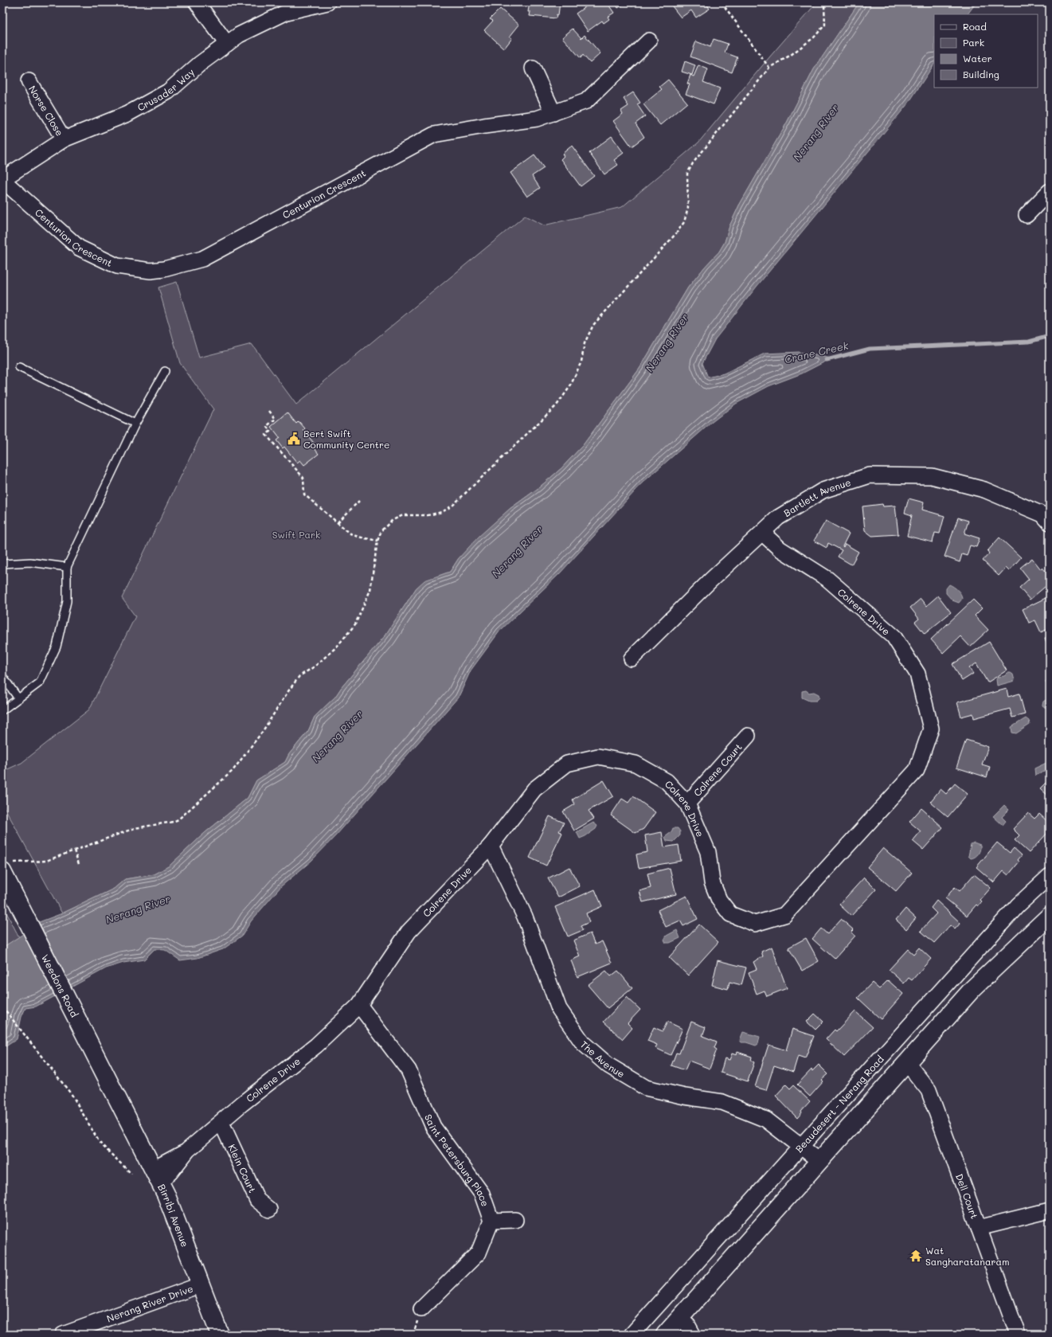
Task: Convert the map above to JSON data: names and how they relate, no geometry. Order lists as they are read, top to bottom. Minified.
{"streets":{"main road":["Weedons Road","Birribi Avenue"],"street":["Crusader Way","Norse Close","Centurion Crescent","Bartlett Avenue","Colrene Drive","Colrene Court","The Avenue","Beaudesert - Nerang Road","Saint Petersburg Place","Klein Court","Dell Court","Nerang River Drive"]},"crossings":[["Crusader Way","Norse Close"],["Crusader Way","Centurion Crescent"],["Bartlett Avenue","Colrene Drive"],["Colrene Drive","Colrene Court"],["Colrene Drive","The Avenue"],["Colrene Drive","Saint Petersburg Place"],["Colrene Drive","Klein Court"],["Colrene Drive","Birribi Avenue"],["Weedons Road","Birribi Avenue"],["The Avenue","Beaudesert - Nerang Road"],["Birribi Avenue","Nerang River Drive"]],"water":["Nerang River","Crane Creek"],"parks":["Swift Park"],"places":{"public building":["Bert Swift Community Centre"],"temple":["Wat Sangharatanaram"]},"legend":["Road","Park","Water","Building"]}
